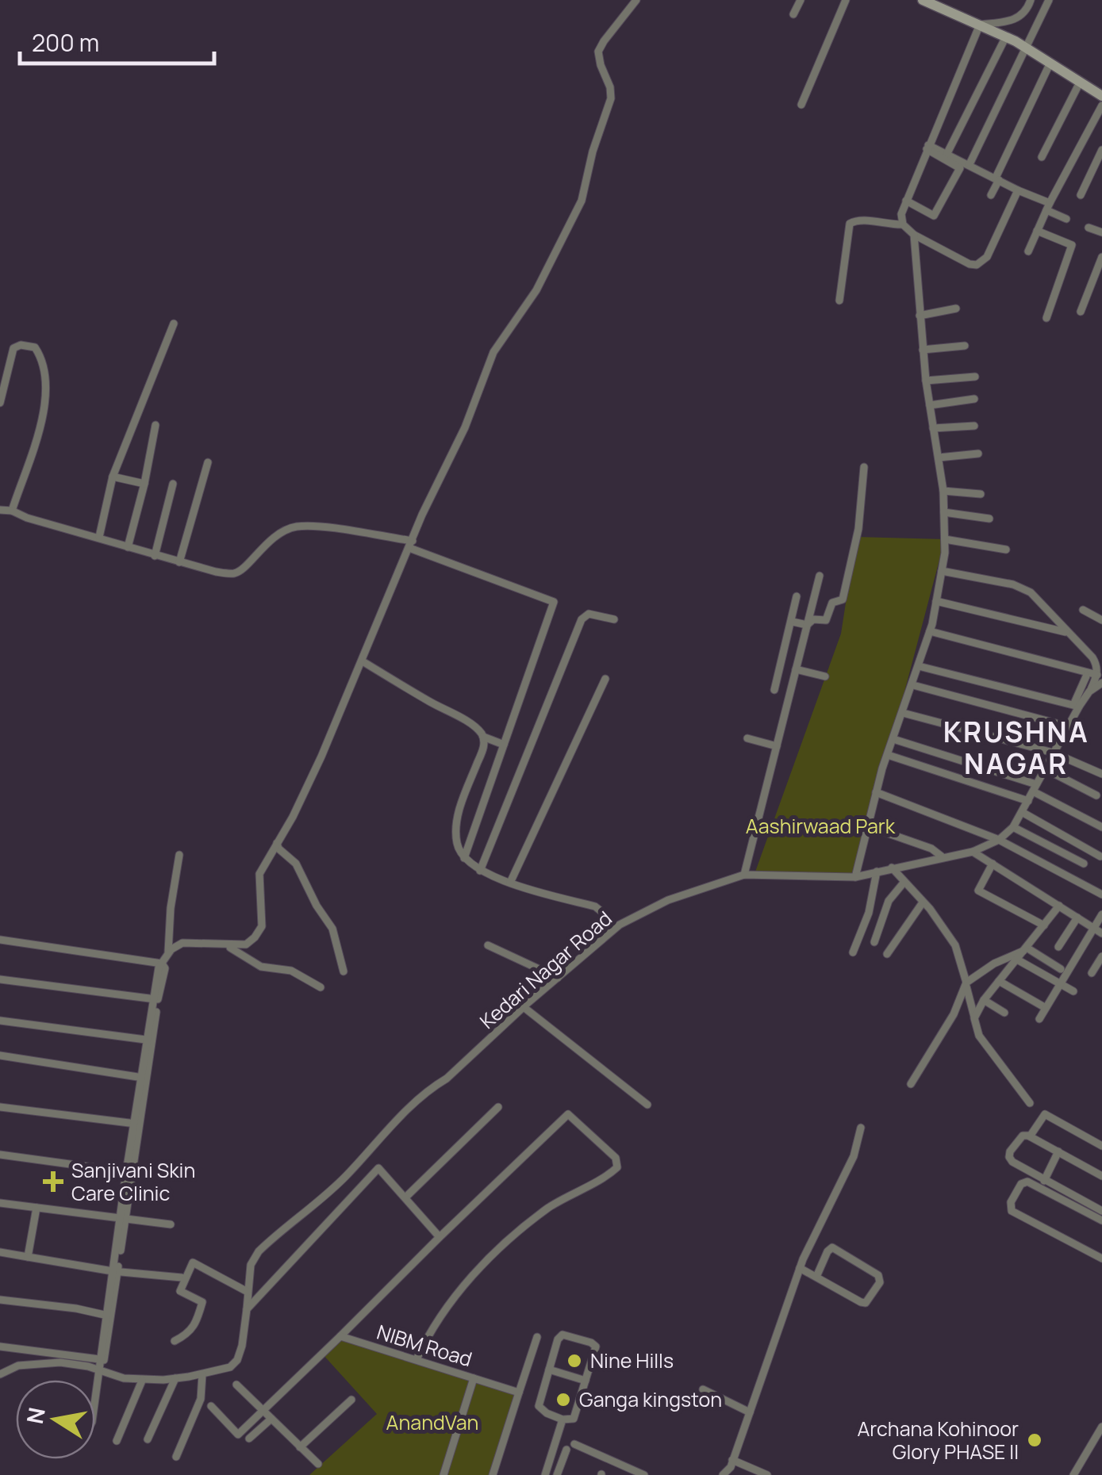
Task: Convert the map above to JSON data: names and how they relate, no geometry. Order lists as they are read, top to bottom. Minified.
{"streets":{"street":["Kedari Nagar Road","NIBM Road"]},"districts":["KRUSHNA NAGAR"],"parks":["Aashirwaad Park","AnandVan"],"places":{"health":["Sanjivani Skin Care Clinic"],"other":["Nine Hills","Ganga kingston","Archana Kohinoor Glory PHASE II"]},"scale_bar":"200 m","north":"left"}
